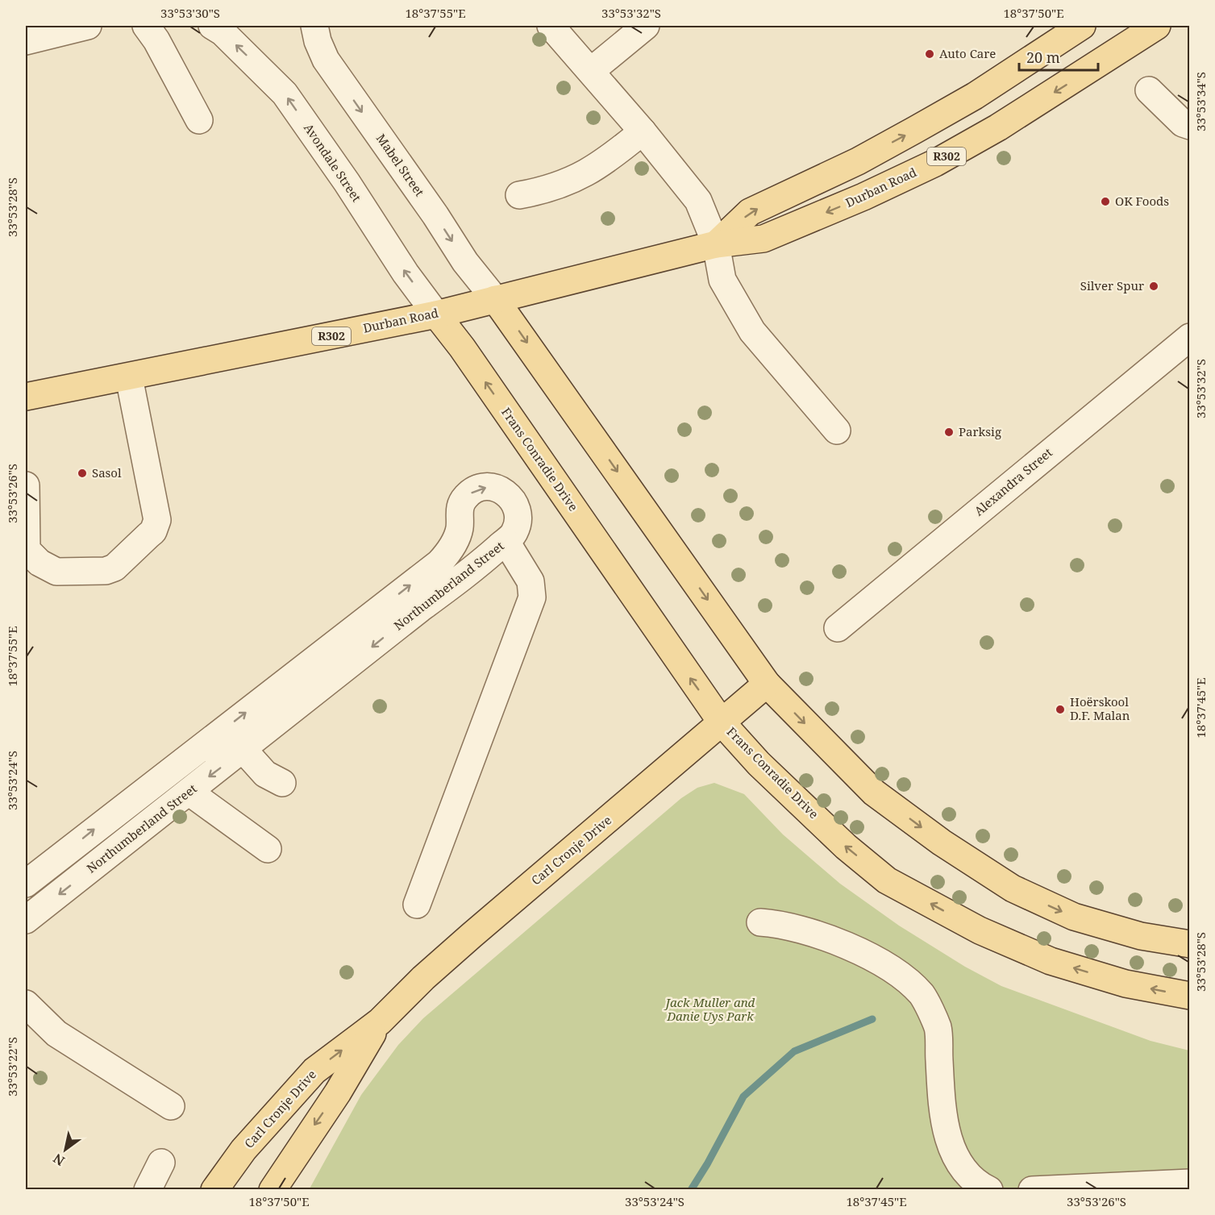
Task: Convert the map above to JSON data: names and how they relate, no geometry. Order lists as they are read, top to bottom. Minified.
{"streets":{"main road":["R302","Durban Road","Frans Conradie Drive","Carl Cronje Drive"],"street":["Avondale Street","Mabel Street","Alexandra Street","Northumberland Street"]},"crossings":[["Avondale Street","Durban Road"],["Avondale Street","Frans Conradie Drive"],["Mabel Street","Durban Road"],["Durban Road","Frans Conradie Drive"],["Frans Conradie Drive","Carl Cronje Drive"]],"one_way":["Avondale Street"],"parks":["Jack Muller and Danie Uys Park"],"places":["Auto Care","OK Foods","Silver Spur","Parksig","Sasol","Hoërskool D.F. Malan"],"scale_bar":"20 m","north":"bottom left","coordinates":["33°53'30\"S","18°37'55\"E","33°53'32\"S","18°37'50\"E","33°53'34\"S","33°53'28\"S","33°53'26\"S","18°37'45\"E","33°53'24\"S","33°53'22\"S"]}
